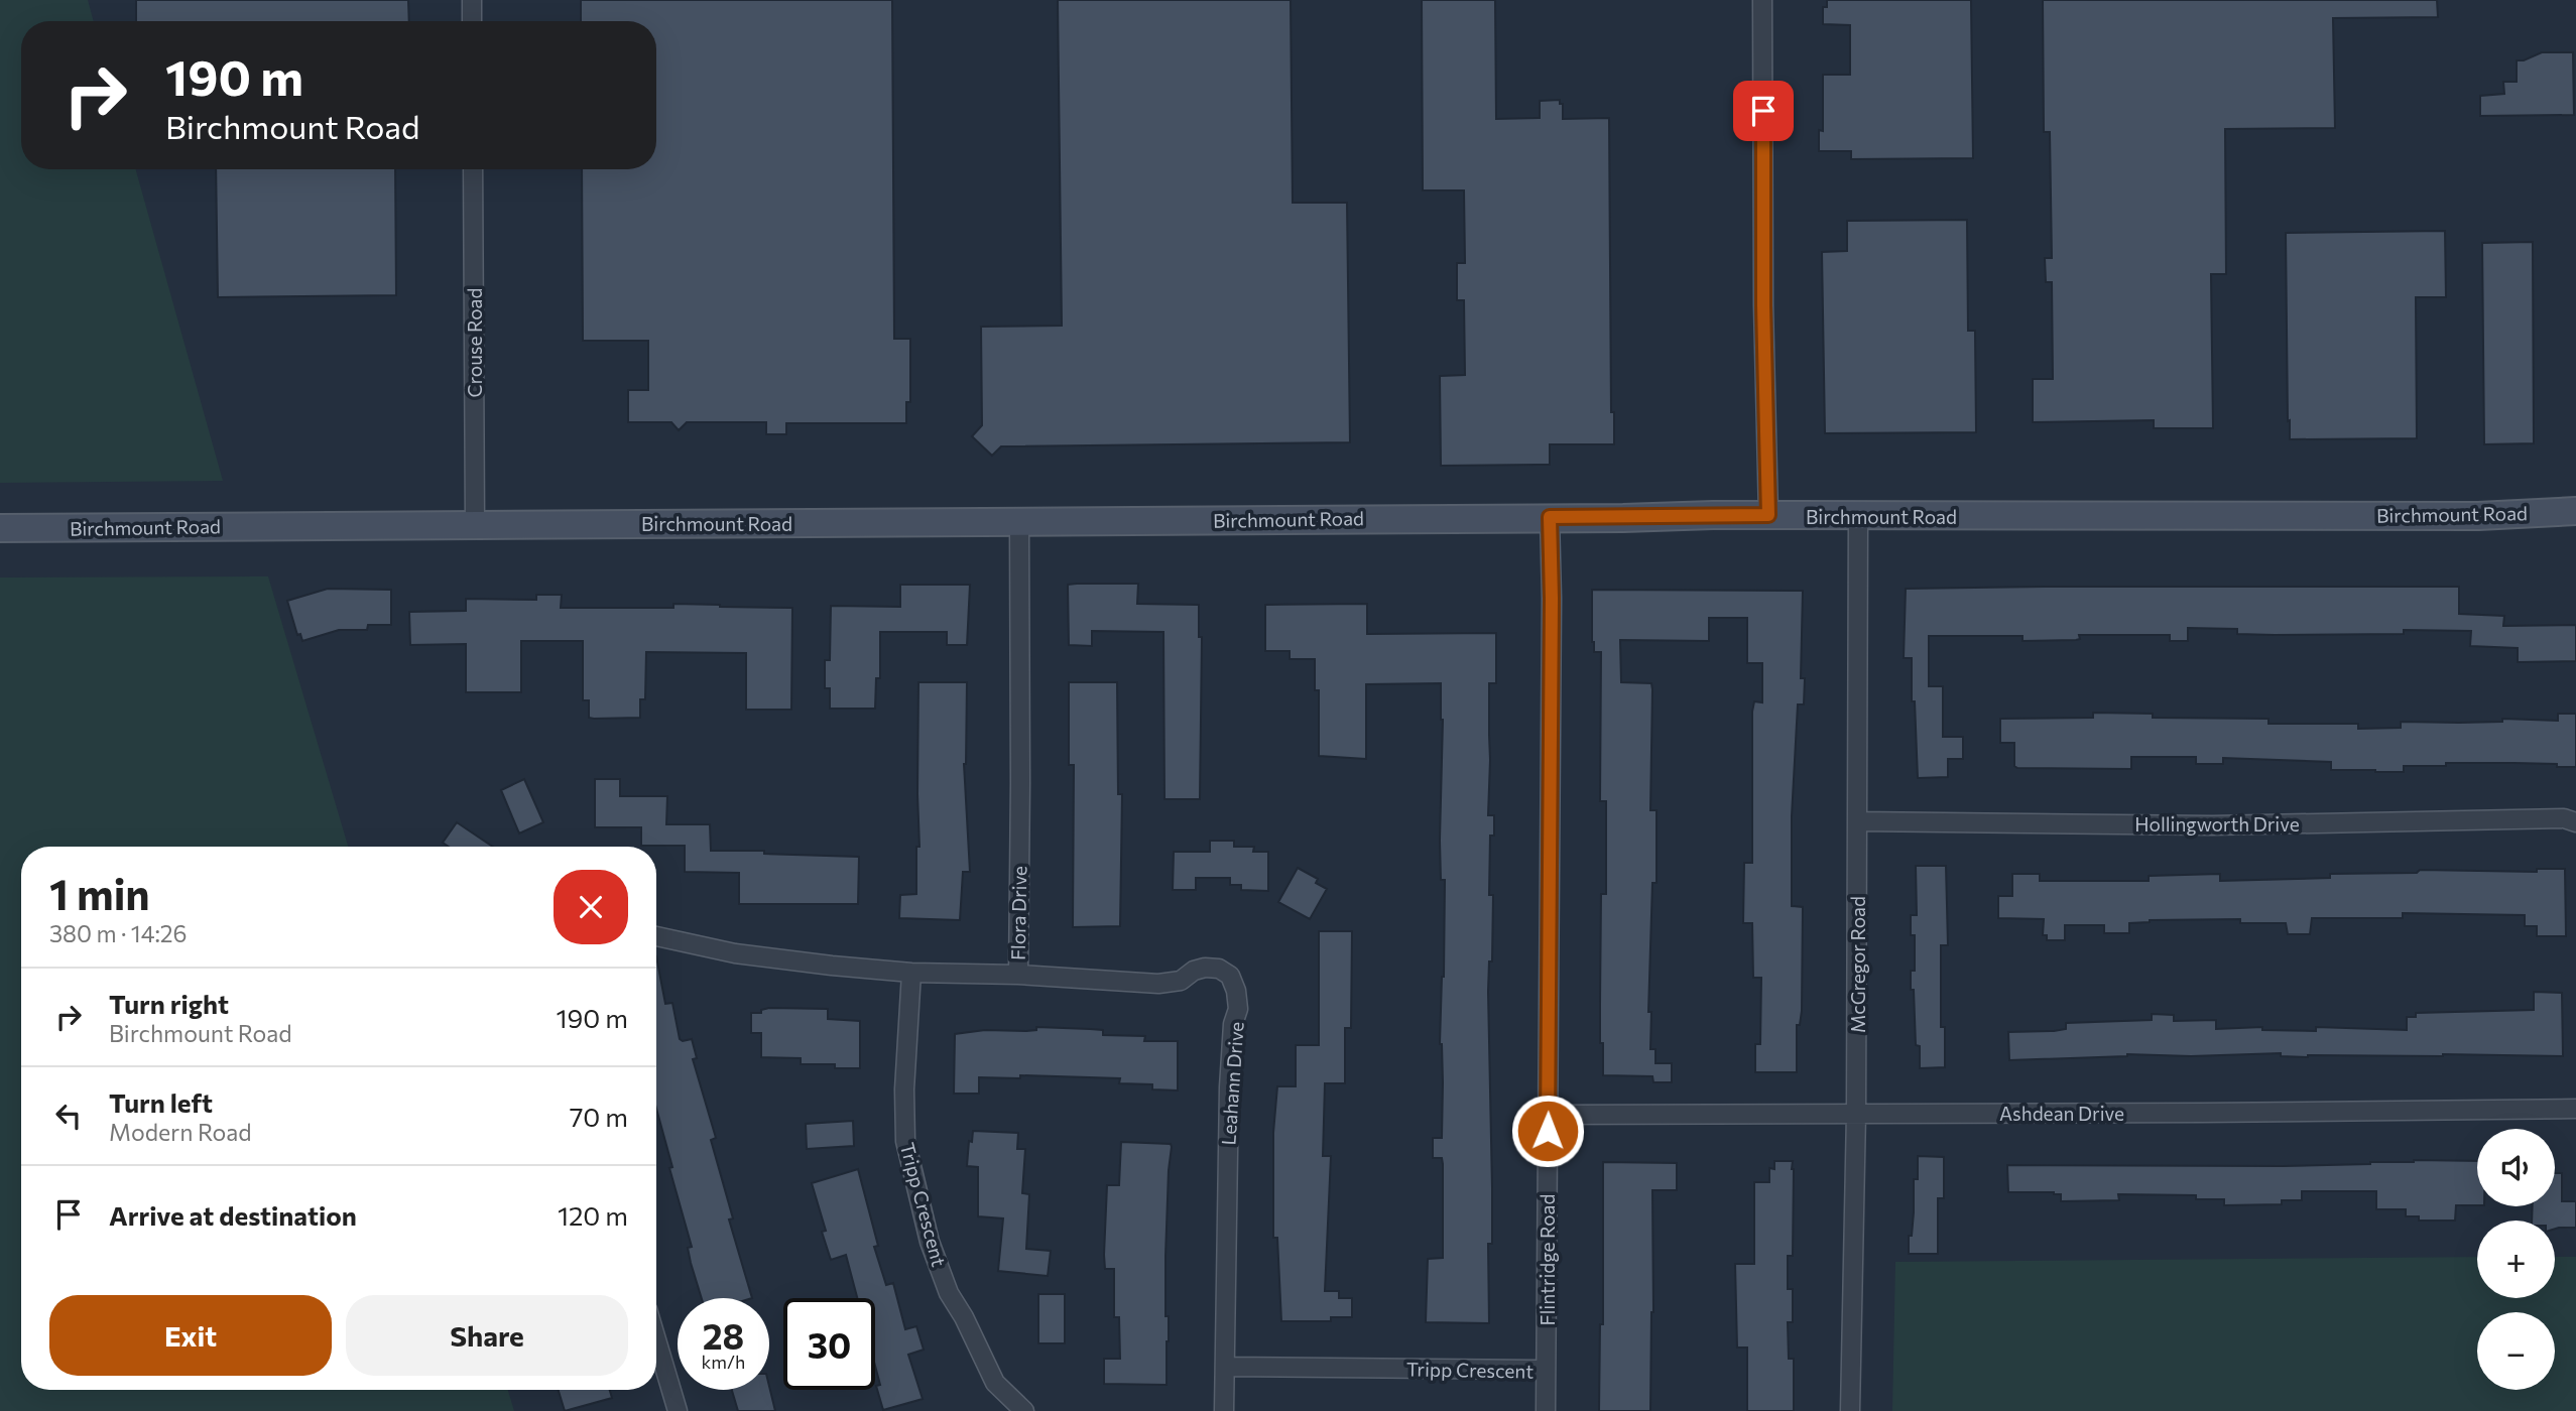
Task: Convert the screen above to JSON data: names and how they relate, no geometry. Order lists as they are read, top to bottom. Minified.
{"streets":{"main road":["Birchmount Road"],"street":["Crouse Road","Hollingworth Drive","Flora Drive","McGregor Road","Leahann Drive","Ashdean Drive","Tripp Crescent","Flintridge Road"]},"crossings":[["Crouse Road","Birchmount Road"],["Birchmount Road","Flora Drive"],["Birchmount Road","McGregor Road"],["Birchmount Road","Flintridge Road"],["Hollingworth Drive","McGregor Road"],["Flora Drive","Leahann Drive"],["Flora Drive","Tripp Crescent"],["McGregor Road","Ashdean Drive"],["Leahann Drive","Tripp Crescent"],["Ashdean Drive","Flintridge Road"],["Tripp Crescent","Flintridge Road"]],"page":{"turn":["190 m","Birchmount Road"],"heading":["1 min","380 m · 14:26"],"list":[{"name":"Turn right","note":"Birchmount Road","value":"190 m"},{"name":"Turn left","note":"Modern Road","value":"70 m"},{"name":"Arrive at destination","value":"120 m"}],"map_buttons":["+","−"],"buttons":["Exit","Share"],"speed":"28 km/h","limit":"30"}}
